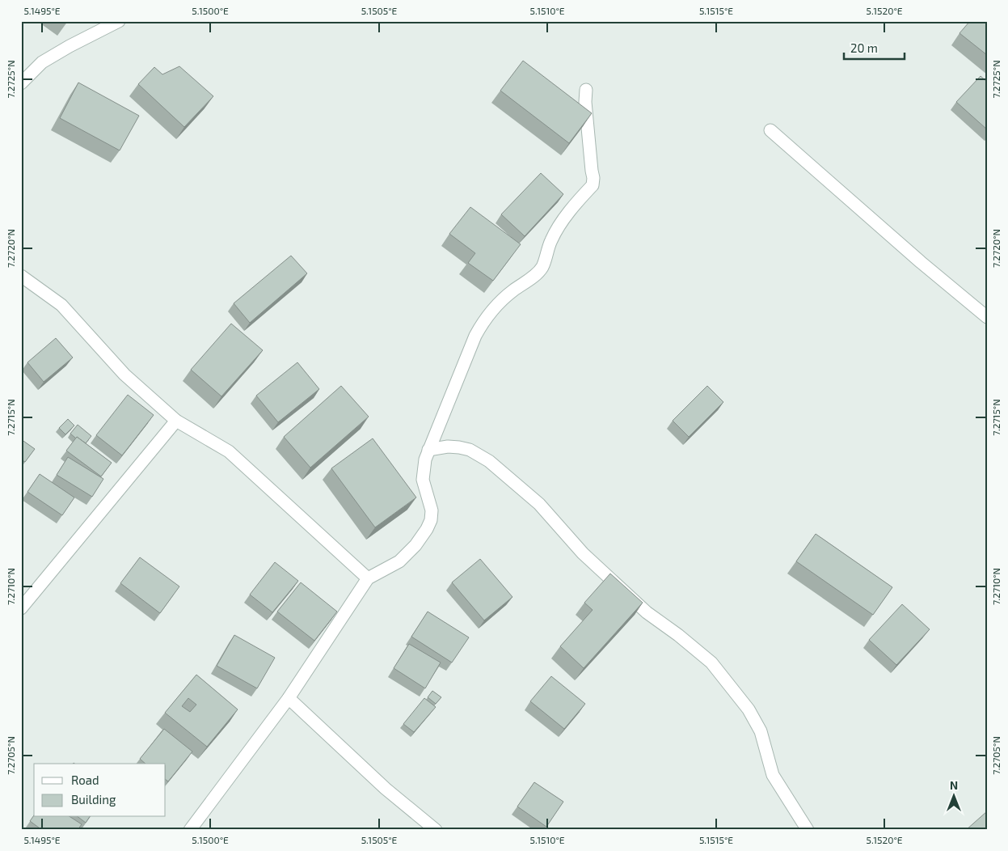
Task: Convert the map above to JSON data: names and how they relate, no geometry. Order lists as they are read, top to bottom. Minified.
{"legend":["Road","Building"],"scale_bar":"20 m","north":"top","coordinates":["5.1495°E","5.1500°E","5.1505°E","5.1510°E","5.1515°E","5.1520°E","7.2725°N","7.2720°N","7.2715°N","7.2710°N","7.2705°N"]}
